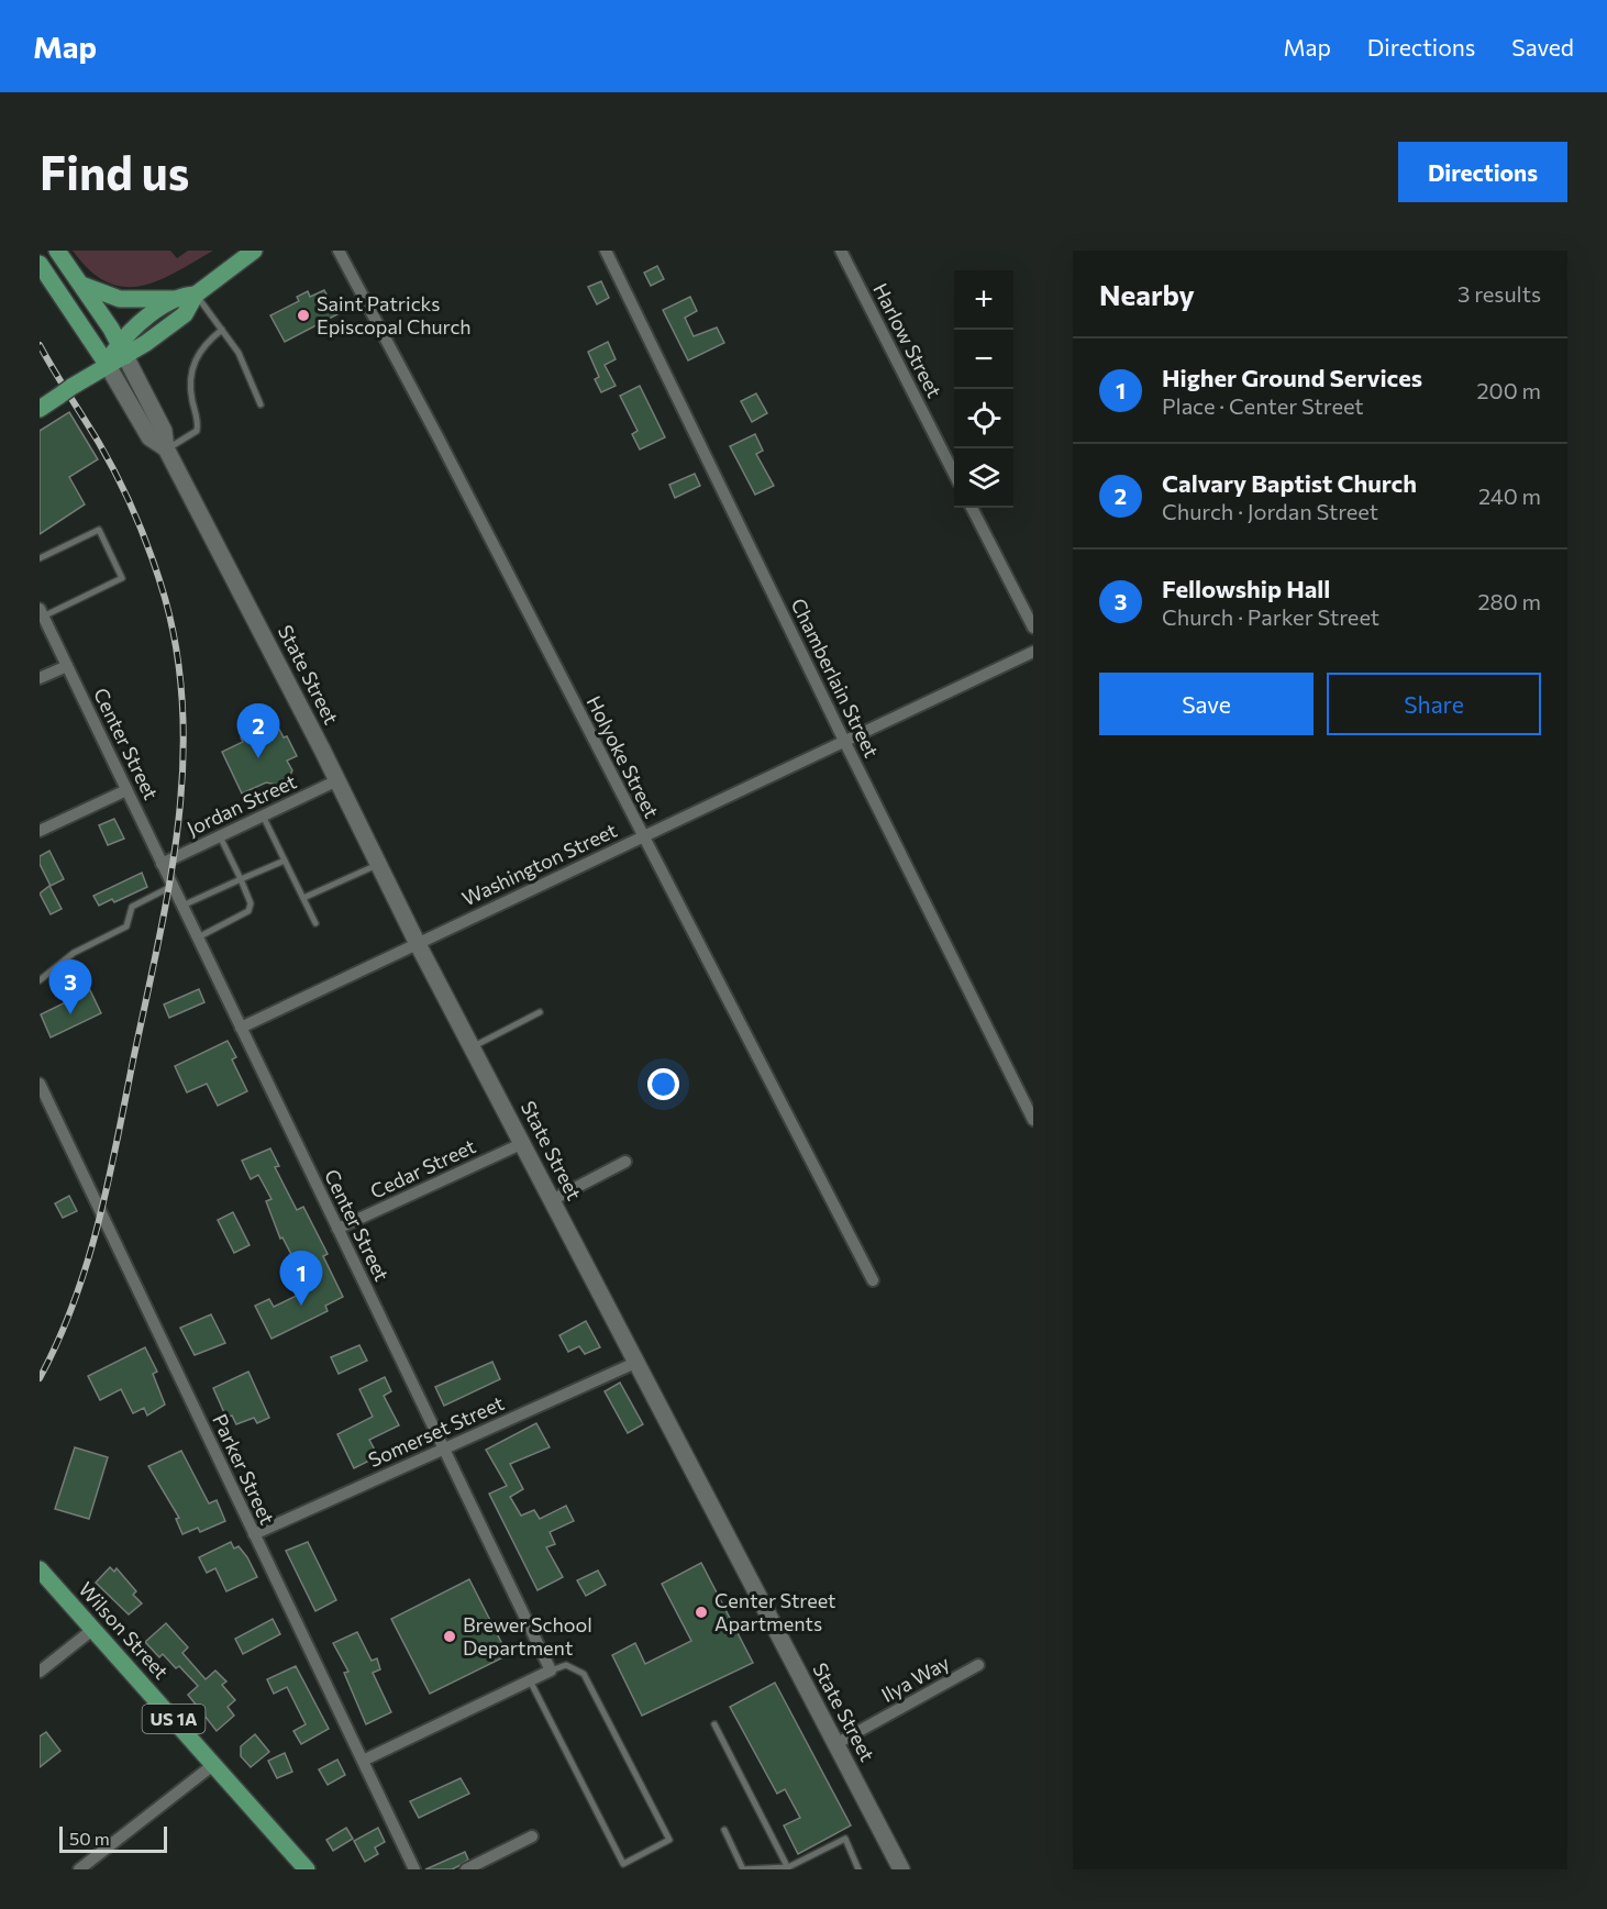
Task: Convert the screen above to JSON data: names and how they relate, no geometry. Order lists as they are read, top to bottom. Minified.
{"streets":{"main road":["State Street","Wilson Street","US 1A"],"street":["Harlow Street","Chamberlain Street","Center Street","Holyoke Street","Jordan Street","Washington Street","Cedar Street","Somerset Street","Parker Street","Ilya Way"]},"crossings":[["State Street","Jordan Street"],["State Street","Washington Street"],["State Street","Cedar Street"],["State Street","Somerset Street"],["State Street","Ilya Way"],["Chamberlain Street","Washington Street"],["Center Street","Jordan Street"],["Center Street","Washington Street"],["Center Street","Cedar Street"],["Center Street","Somerset Street"],["Holyoke Street","Washington Street"],["Somerset Street","Parker Street"]],"places":["Saint Patricks Episcopal Church","Center Street Apartments","Brewer School Department"],"scale_bar":"50 m","page":{"header":"Map","nav":["Map","Directions","Saved"],"buttons":["Directions",["Save","Share"]],"title":"Find us","heading":["Nearby","3 results"],"map_buttons":["+","−"],"list":[{"mark":"1","name":"Higher Ground Services","note":"Place · Center Street","value":"200 m"},{"mark":"2","name":"Calvary Baptist Church","note":"Church · Jordan Street","value":"240 m"},{"mark":"3","name":"Fellowship Hall","note":"Church · Parker Street","value":"280 m"}],"pins":["2","3","1"],"scale":"50 m"}}
